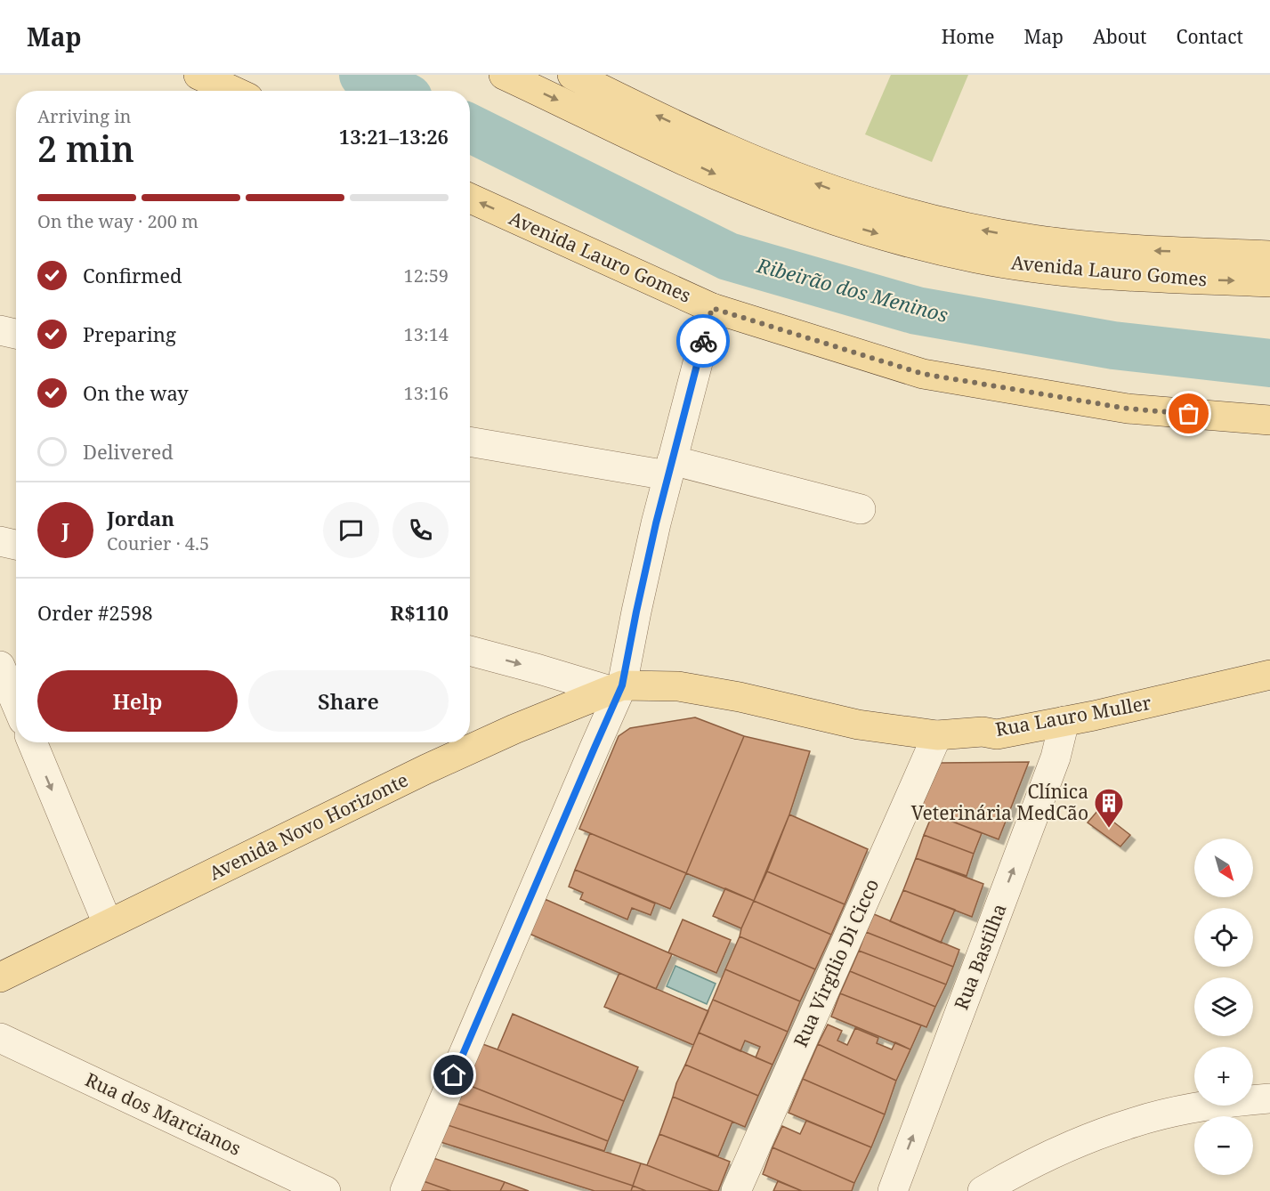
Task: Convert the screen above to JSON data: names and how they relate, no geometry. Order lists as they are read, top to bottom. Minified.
{"streets":{"main road":["Avenida Lauro Gomes","Rua Lauro Muller","Avenida Novo Horizonte"],"street":["Rua Bastilha","Rua Virgílio Di Cicco","Rua dos Marcianos"]},"crossings":[["Rua Lauro Muller","Avenida Novo Horizonte"],["Rua Lauro Muller","Rua Bastilha"],["Rua Lauro Muller","Rua Virgílio Di Cicco"]],"one_way":["Rua Bastilha"],"water":["Ribeirão dos Meninos"],"places":{"building":["Clínica Veterinária MedCão"]},"north":"bottom right","page":{"header":"Map","nav":["Home","Map","About","Contact"],"heading":["2 min","Arriving in","13:21–13:26"],"panel":["Jordan","Courier · 4.5","Order #2598","R$110"],"bar":"On the way · 200 m","list":[["Confirmed","12:59"],["Preparing","13:14"],["On the way","13:16"],"Delivered"],"round":"J","buttons":["Help","Share"],"map_buttons":["+","−"]}}
